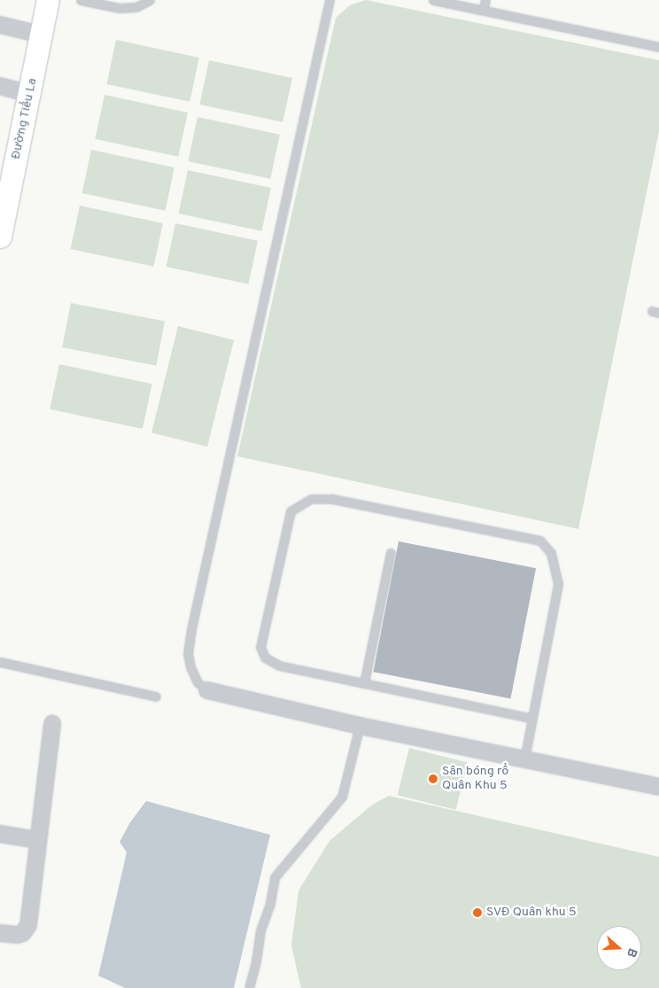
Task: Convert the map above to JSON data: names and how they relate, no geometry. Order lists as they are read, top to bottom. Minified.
{"streets":{"main road":["Đường Tiểu La"]},"places":["Sân bóng rổ Quân Khu 5","SVĐ Quân khu 5"],"north":"right"}
